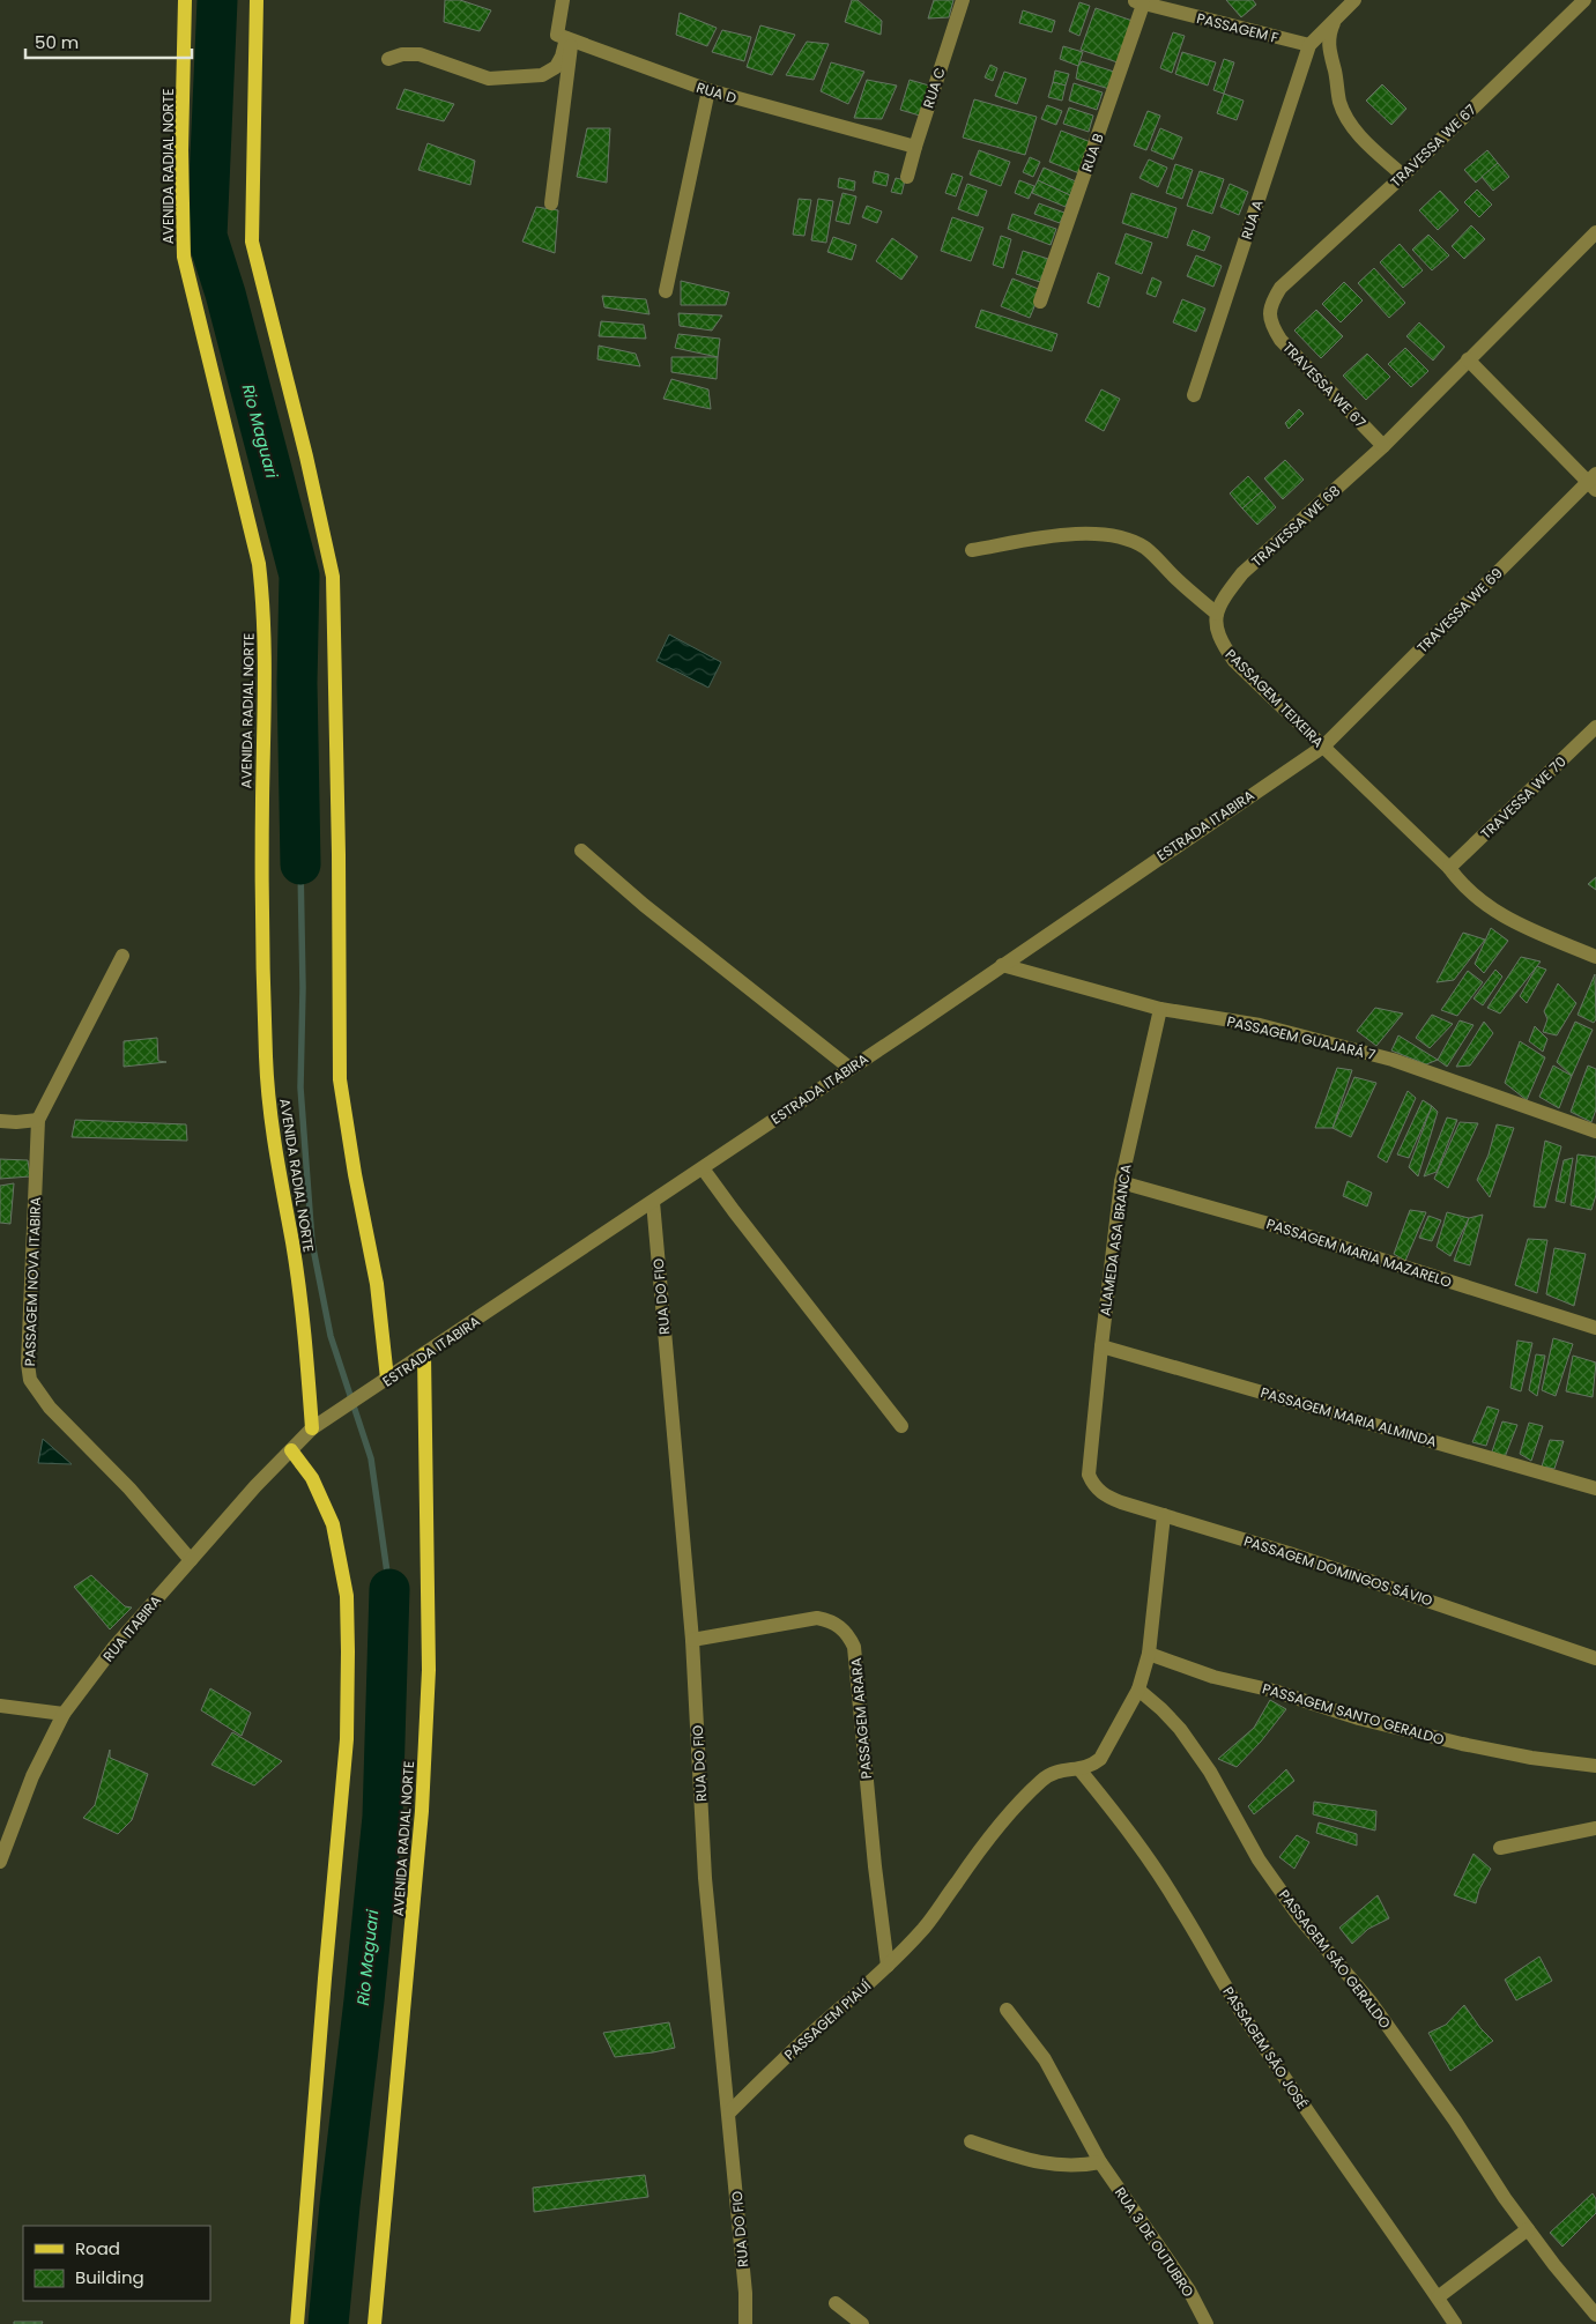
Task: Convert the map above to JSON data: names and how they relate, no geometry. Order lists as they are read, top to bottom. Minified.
{"streets":{"main road":["AVENIDA RADIAL NORTE"],"street":["PASSAGEM F","RUA C","RUA D","TRAVESSA WE 67","RUA B","RUA A","TRAVESSA WE 68","TRAVESSA WE 69","PASSAGEM TEIXEIRA","TRAVESSA WE 70","ESTRADA ITABIRA","PASSAGEM GUAJARÁ 7","ALAMEDA ASA BRANCA","PASSAGEM MARIA MAZARELO","PASSAGEM NOVA ITABIRA","RUA DO FIO","PASSAGEM MARIA ALMINDA","PASSAGEM DOMINGOS SÁVIO","RUA ITABIRA","PASSAGEM SANTO GERALDO","PASSAGEM ARARA","PASSAGEM SÃO GERALDO","PASSAGEM PIAUÍ","PASSAGEM SÃO JOSÉ","RUA 3 DE OUTUBRO"]},"crossings":[["PASSAGEM F","RUA B"],["PASSAGEM F","RUA A"],["RUA C","RUA D"],["TRAVESSA WE 67","TRAVESSA WE 68"],["AVENIDA RADIAL NORTE","ESTRADA ITABIRA"],["AVENIDA RADIAL NORTE","RUA ITABIRA"],["TRAVESSA WE 68","PASSAGEM TEIXEIRA"],["TRAVESSA WE 69","PASSAGEM TEIXEIRA"],["TRAVESSA WE 69","ESTRADA ITABIRA"],["PASSAGEM TEIXEIRA","TRAVESSA WE 70"],["PASSAGEM TEIXEIRA","ESTRADA ITABIRA"],["ESTRADA ITABIRA","PASSAGEM GUAJARÁ 7"],["ESTRADA ITABIRA","RUA DO FIO"],["ESTRADA ITABIRA","RUA ITABIRA"],["PASSAGEM GUAJARÁ 7","ALAMEDA ASA BRANCA"],["ALAMEDA ASA BRANCA","PASSAGEM MARIA MAZARELO"],["ALAMEDA ASA BRANCA","PASSAGEM MARIA ALMINDA"],["ALAMEDA ASA BRANCA","PASSAGEM DOMINGOS SÁVIO"],["PASSAGEM NOVA ITABIRA","RUA ITABIRA"],["RUA DO FIO","PASSAGEM ARARA"],["RUA DO FIO","PASSAGEM PIAUÍ"],["PASSAGEM ARARA","PASSAGEM PIAUÍ"],["PASSAGEM PIAUÍ","PASSAGEM SÃO JOSÉ"]],"water":["Rio Maguari"],"legend":["Road","Building"],"scale_bar":"50 m"}
